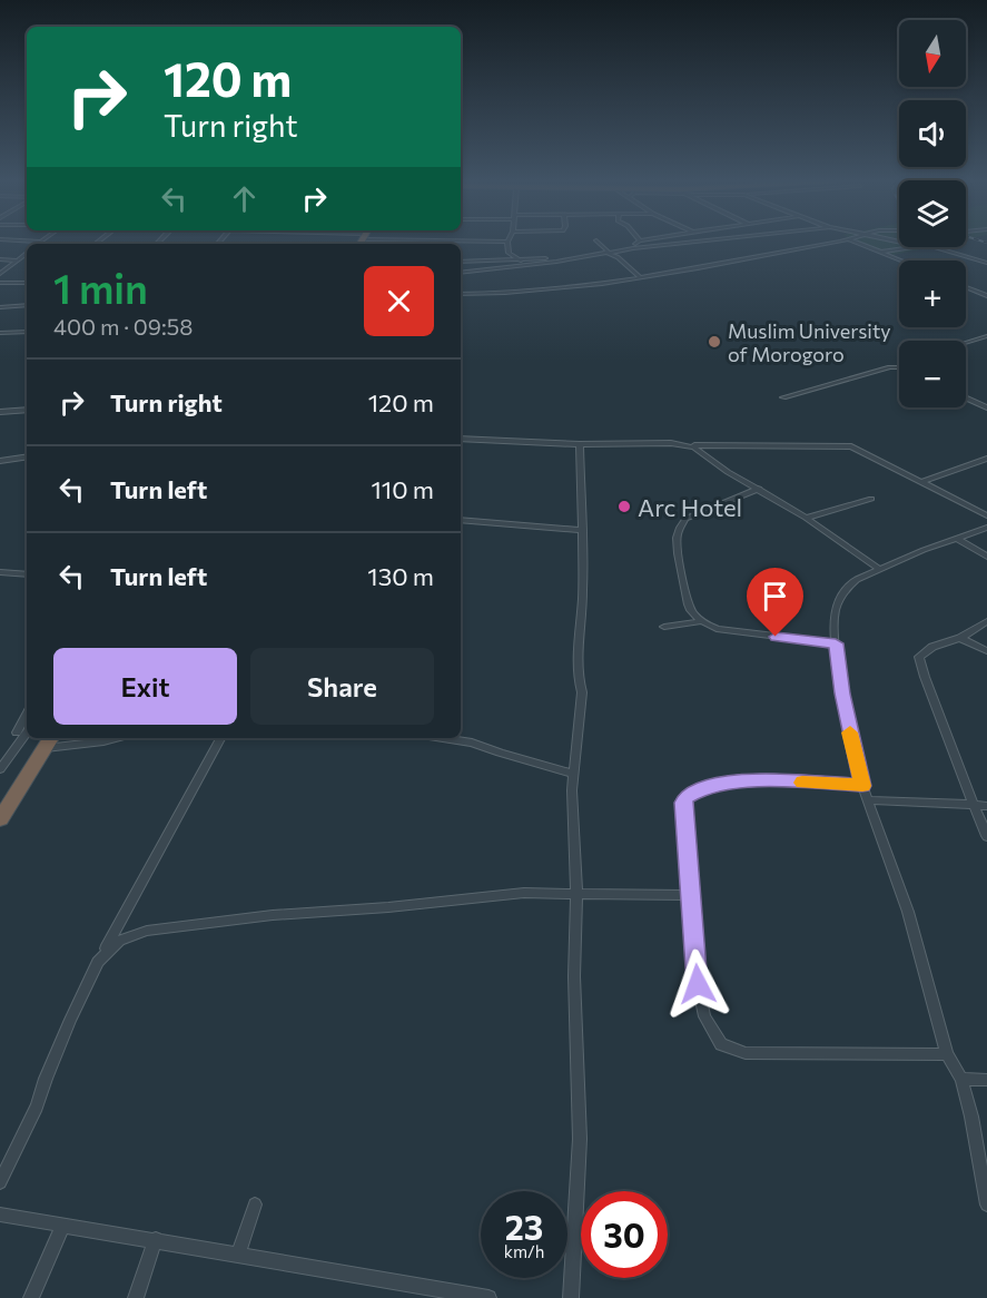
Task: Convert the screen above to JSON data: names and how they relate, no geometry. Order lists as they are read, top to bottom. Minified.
{"places":["Muslim University of Morogoro","Arc Hotel"],"north":"bottom","page":{"map_buttons":["+","−"],"turn":["120 m","Turn right"],"heading":["1 min","400 m · 09:58"],"list":[{"name":"Turn right","value":"120 m"},{"name":"Turn left","value":"110 m"},{"name":"Turn left","value":"130 m"}],"buttons":["Exit","Share"],"speed":"23 km/h","limit":"30"}}
